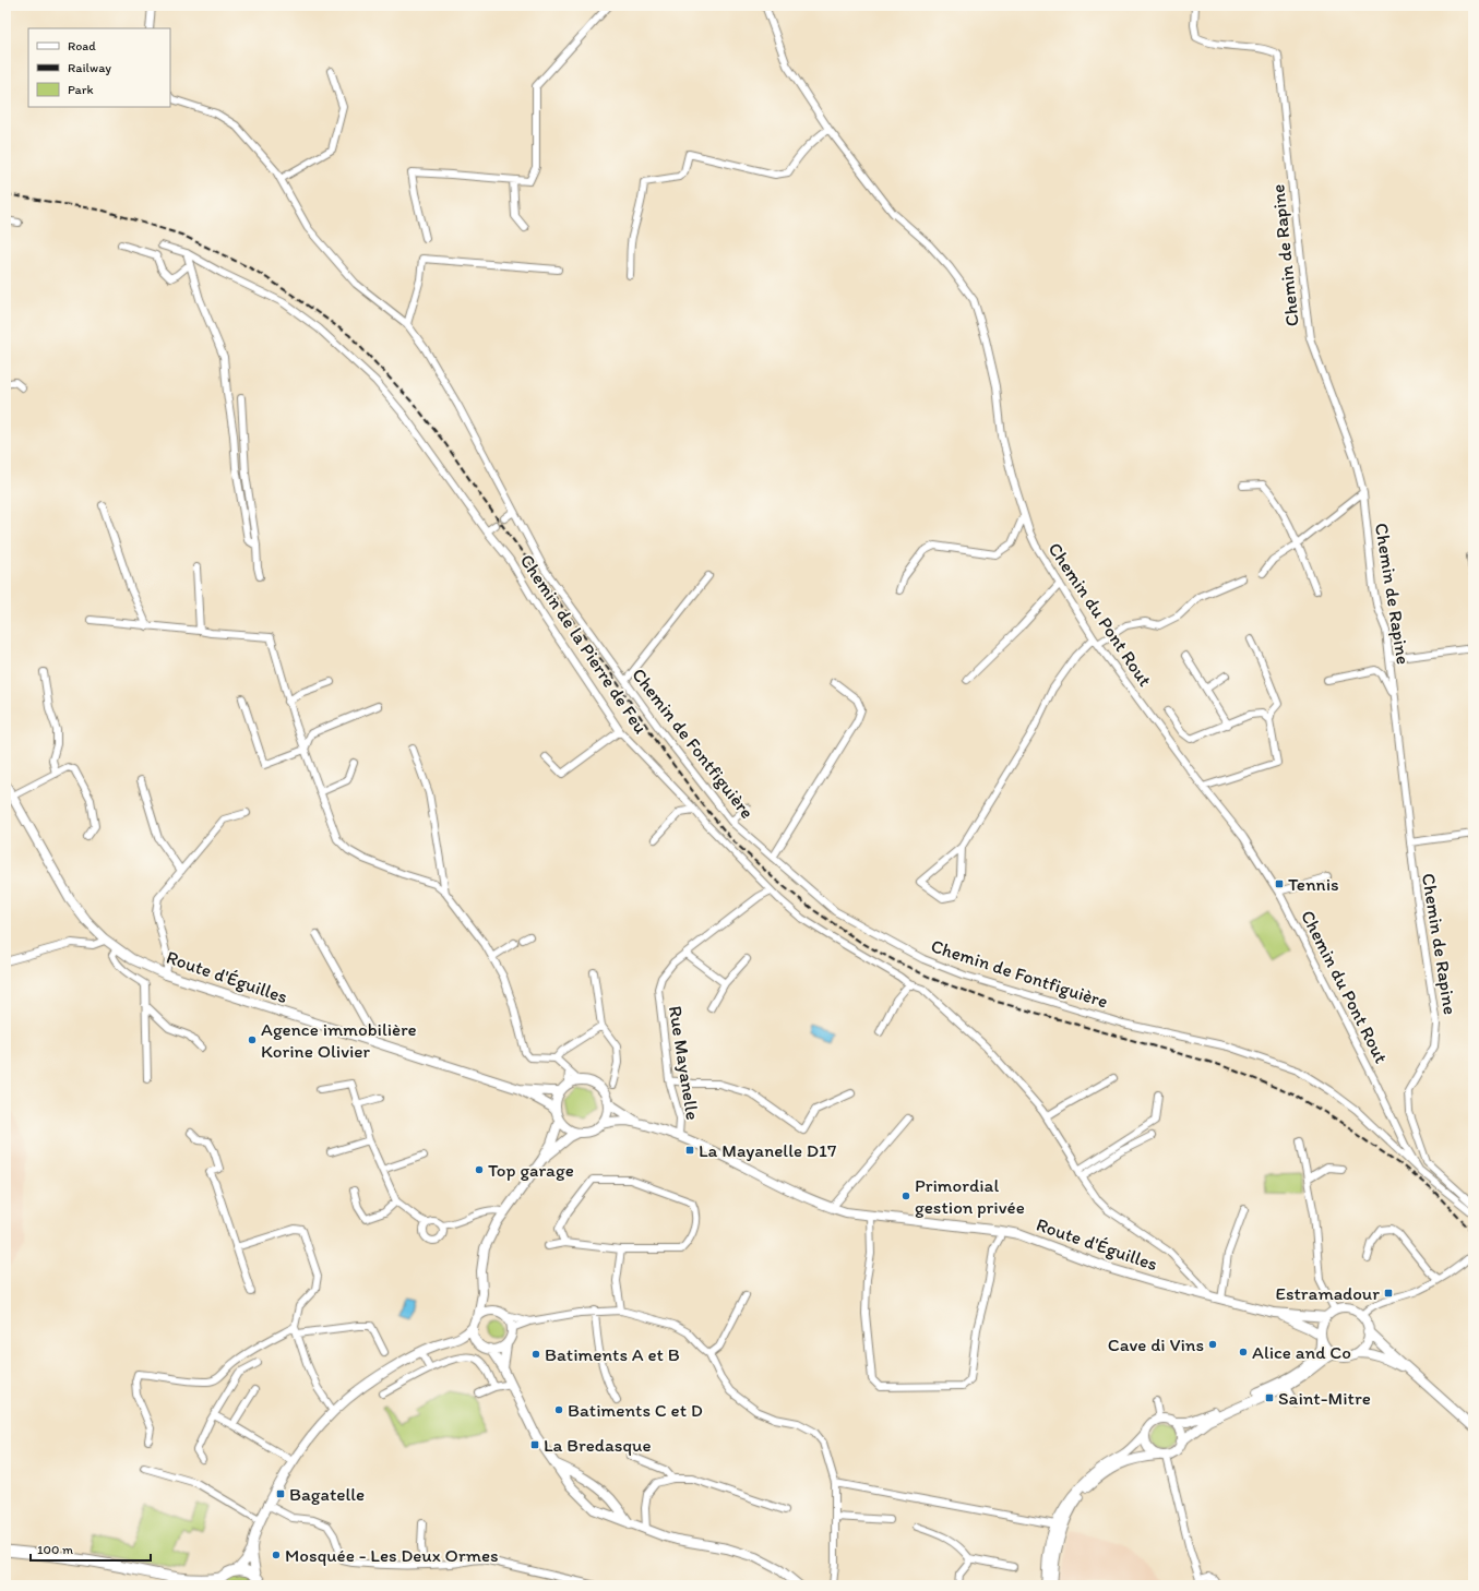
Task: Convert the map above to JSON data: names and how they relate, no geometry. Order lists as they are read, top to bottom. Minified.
{"streets":{"street":["Chemin de Rapine","Chemin du Pont Rout","Chemin de la Pierre de Feu","Chemin de Fontfiguière","Route d'Éguilles","Rue Mayanelle"]},"crossings":[["Chemin du Pont Rout","Chemin de Fontfiguière"],["Chemin de la Pierre de Feu","Route d'Éguilles"],["Chemin de la Pierre de Feu","Rue Mayanelle"],["Route d'Éguilles","Rue Mayanelle"]],"places":{"transit":["Tennis","La Mayanelle D17","Estramadour","Saint-Mitre","La Bredasque","Bagatelle"],"other":["Agence immobilière Korine Olivier","Top garage","Primordial gestion privée","Cave di Vins","Alice and Co","Batiments A et B","Batiments C et D","Mosquée - Les Deux Ormes"]},"legend":["Road","Railway","Park"],"scale_bar":"100 m"}
